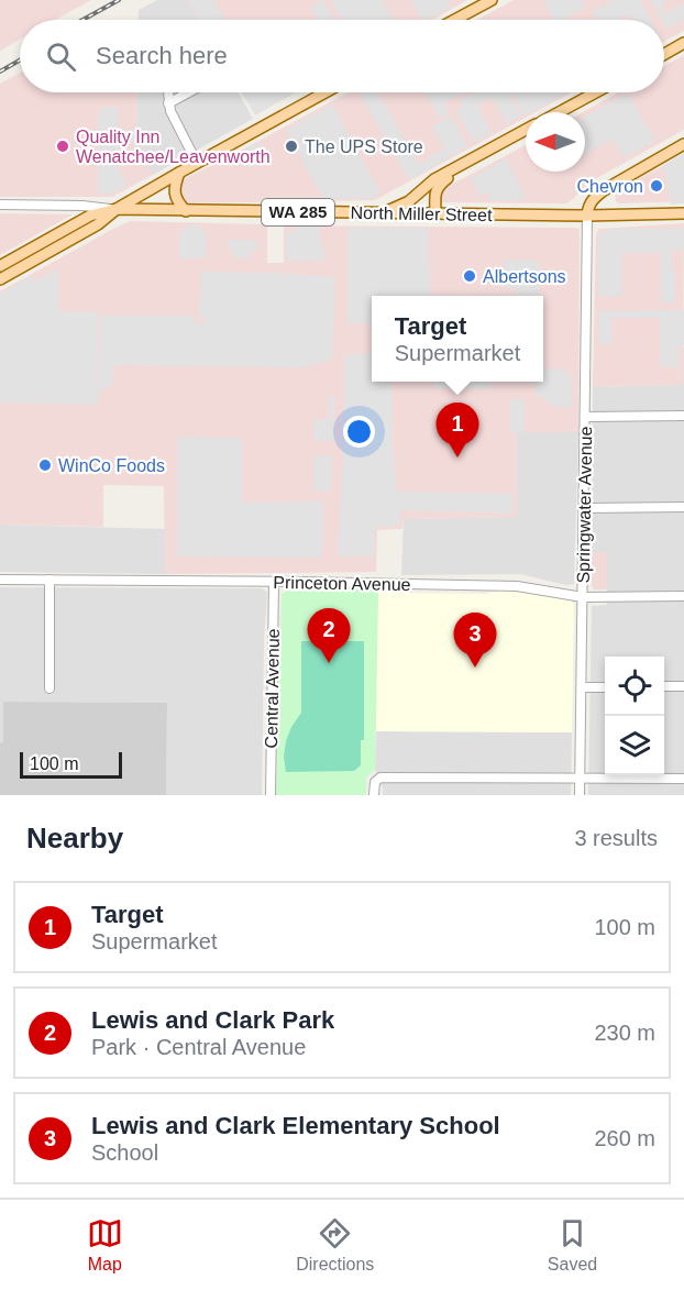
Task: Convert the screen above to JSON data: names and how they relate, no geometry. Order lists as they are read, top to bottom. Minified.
{"streets":{"main road":["WA 285","North Miller Street"],"street":["Springwater Avenue","Princeton Avenue","Central Avenue"]},"crossings":[["WA 285","North Miller Street"],["North Miller Street","Springwater Avenue"],["Springwater Avenue","Princeton Avenue"],["Princeton Avenue","Central Avenue"]],"places":["Quality Inn Wenatchee/Leavenworth","The UPS Store","Chevron","Albertsons","WinCo Foods"],"scale_bar":"100 m","north":"left","page":{"search":"Search here","popup":["Target","Supermarket"],"pins":["1","2","3"],"scale":"100 m","heading":["Nearby","3 results"],"list":[{"mark":"1","name":"Target","note":"Supermarket","value":"100 m"},{"mark":"2","name":"Lewis and Clark Park","note":"Park · Central Avenue","value":"230 m"},{"mark":"3","name":"Lewis and Clark Elementary School","note":"School","value":"260 m"}],"nav":["Map","Directions","Saved"]}}
